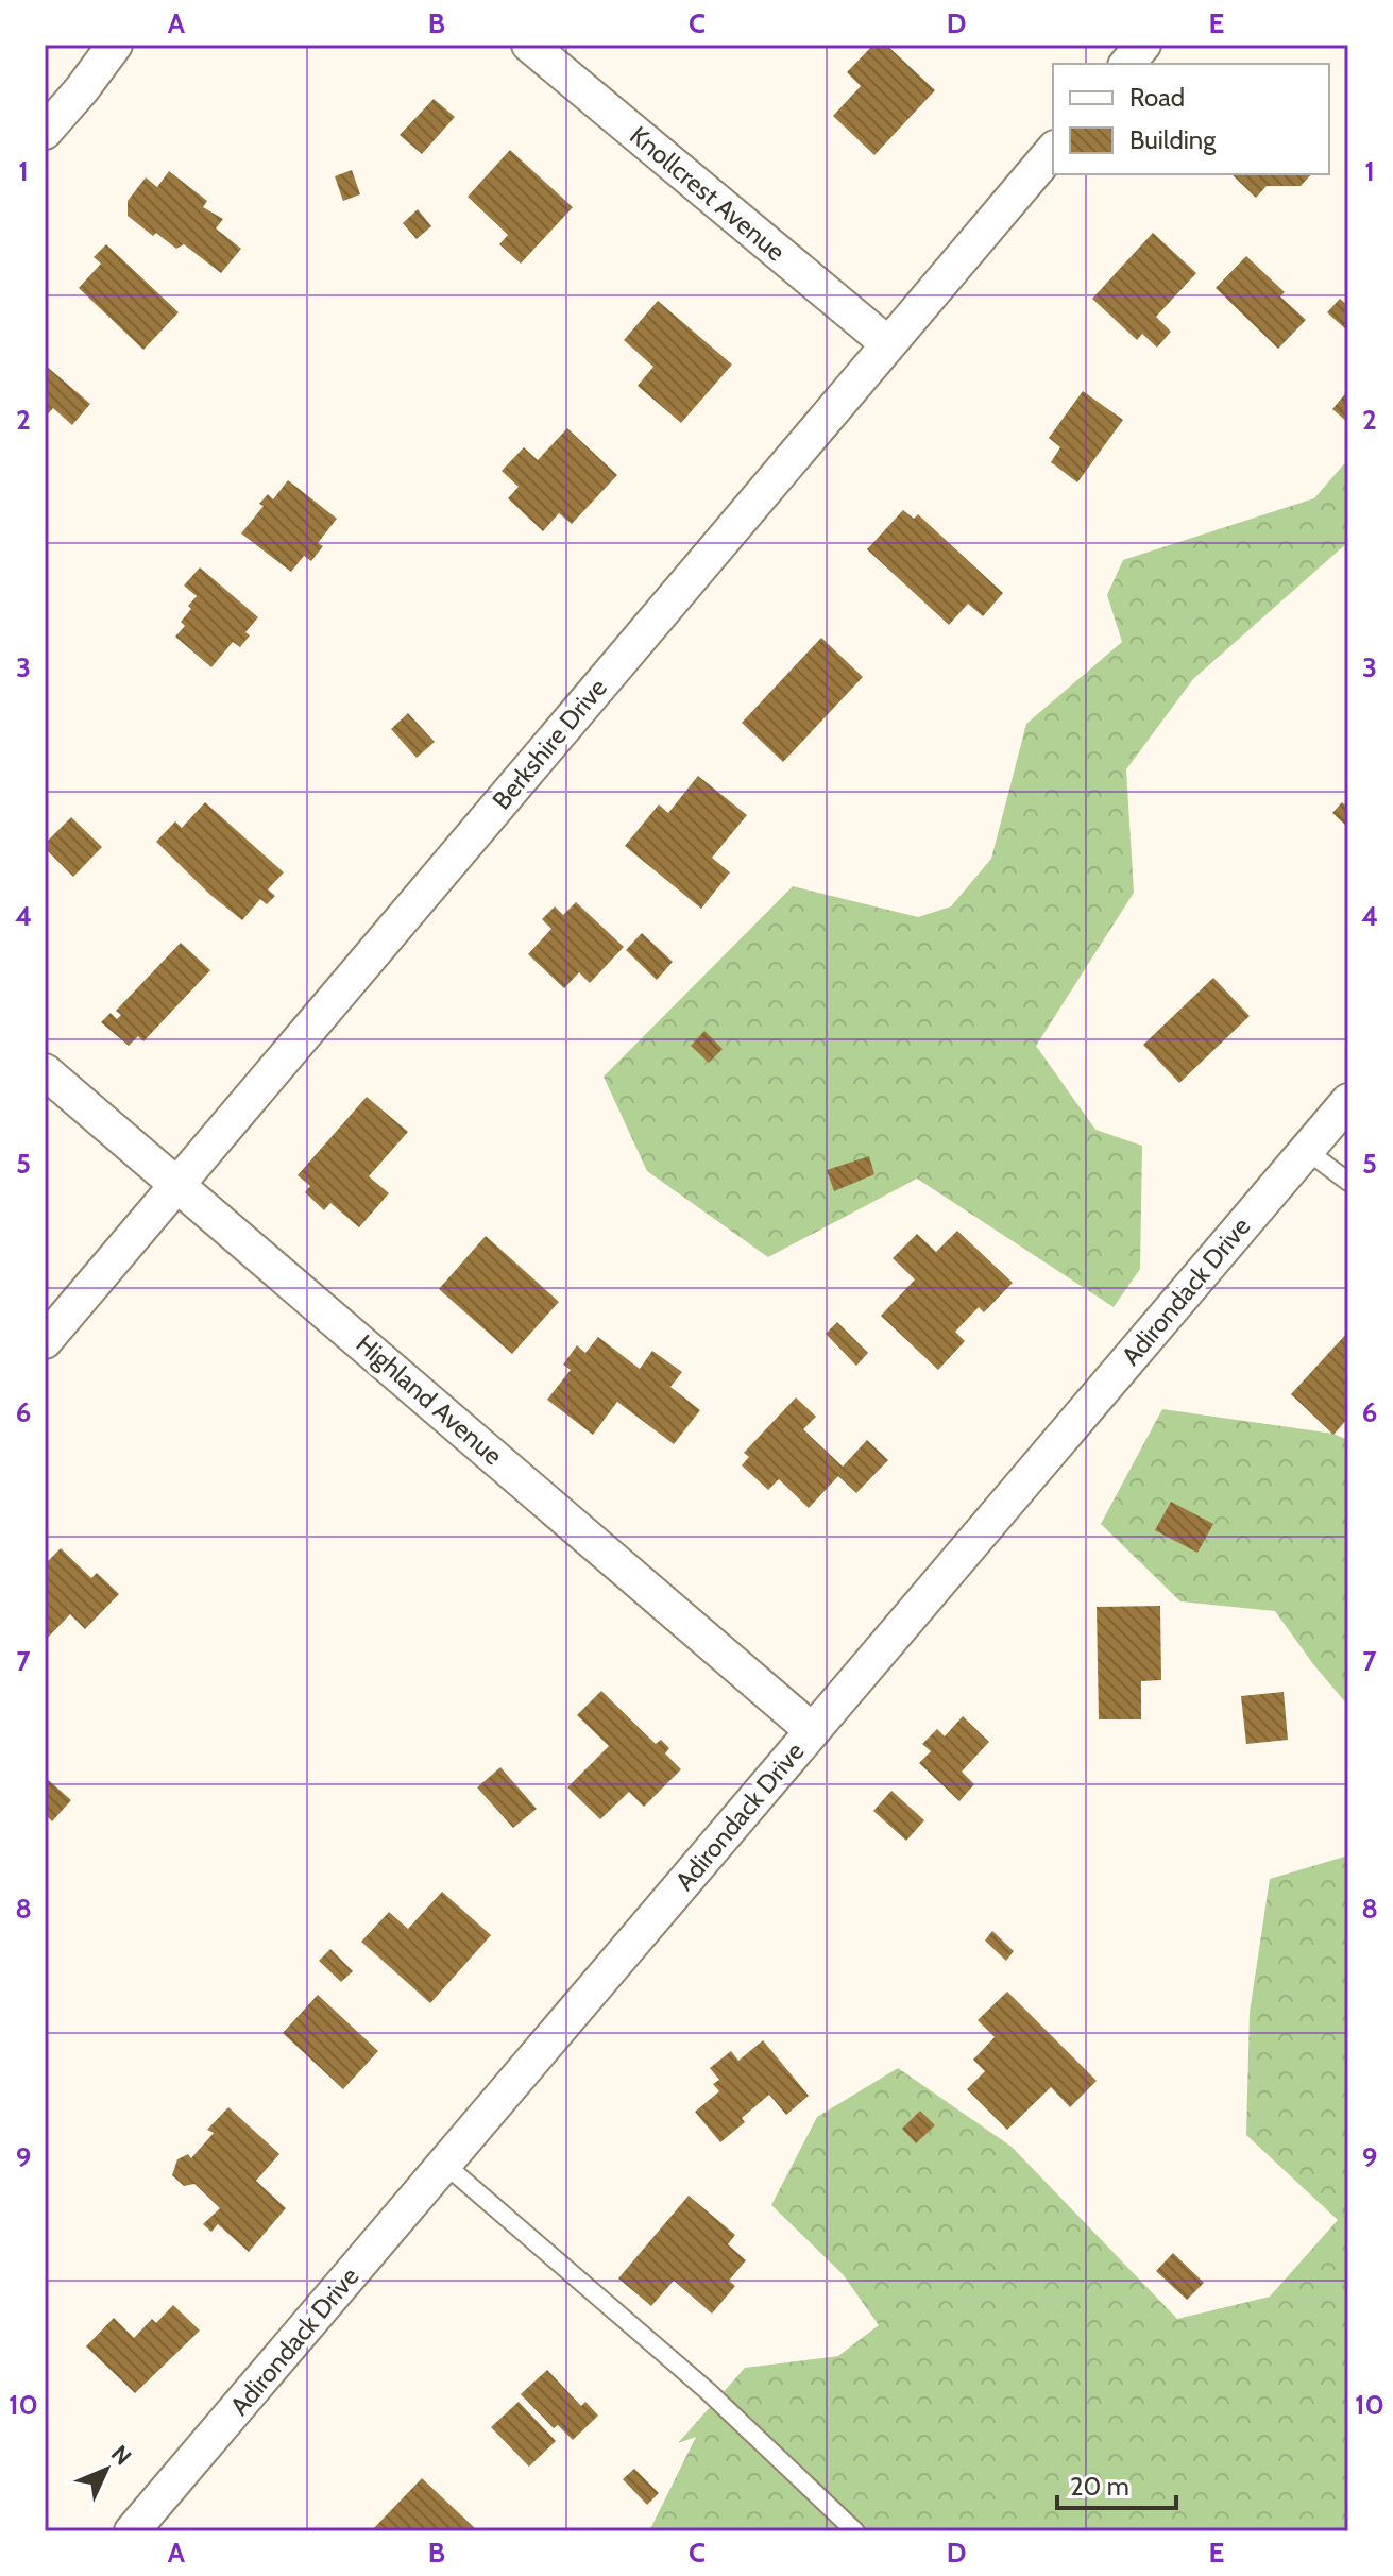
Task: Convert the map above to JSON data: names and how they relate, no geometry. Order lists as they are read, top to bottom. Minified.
{"streets":{"street":["Knollcrest Avenue","Berkshire Drive","Adirondack Drive","Highland Avenue"]},"crossings":[["Knollcrest Avenue","Berkshire Drive"],["Berkshire Drive","Highland Avenue"],["Adirondack Drive","Highland Avenue"]],"legend":["Road","Building"],"scale_bar":"20 m","north":"top right","grid":{"columns":["A","B","C","D","E"],"rows":["1","2","3","4","5","6","7","8","9","10"]}}
